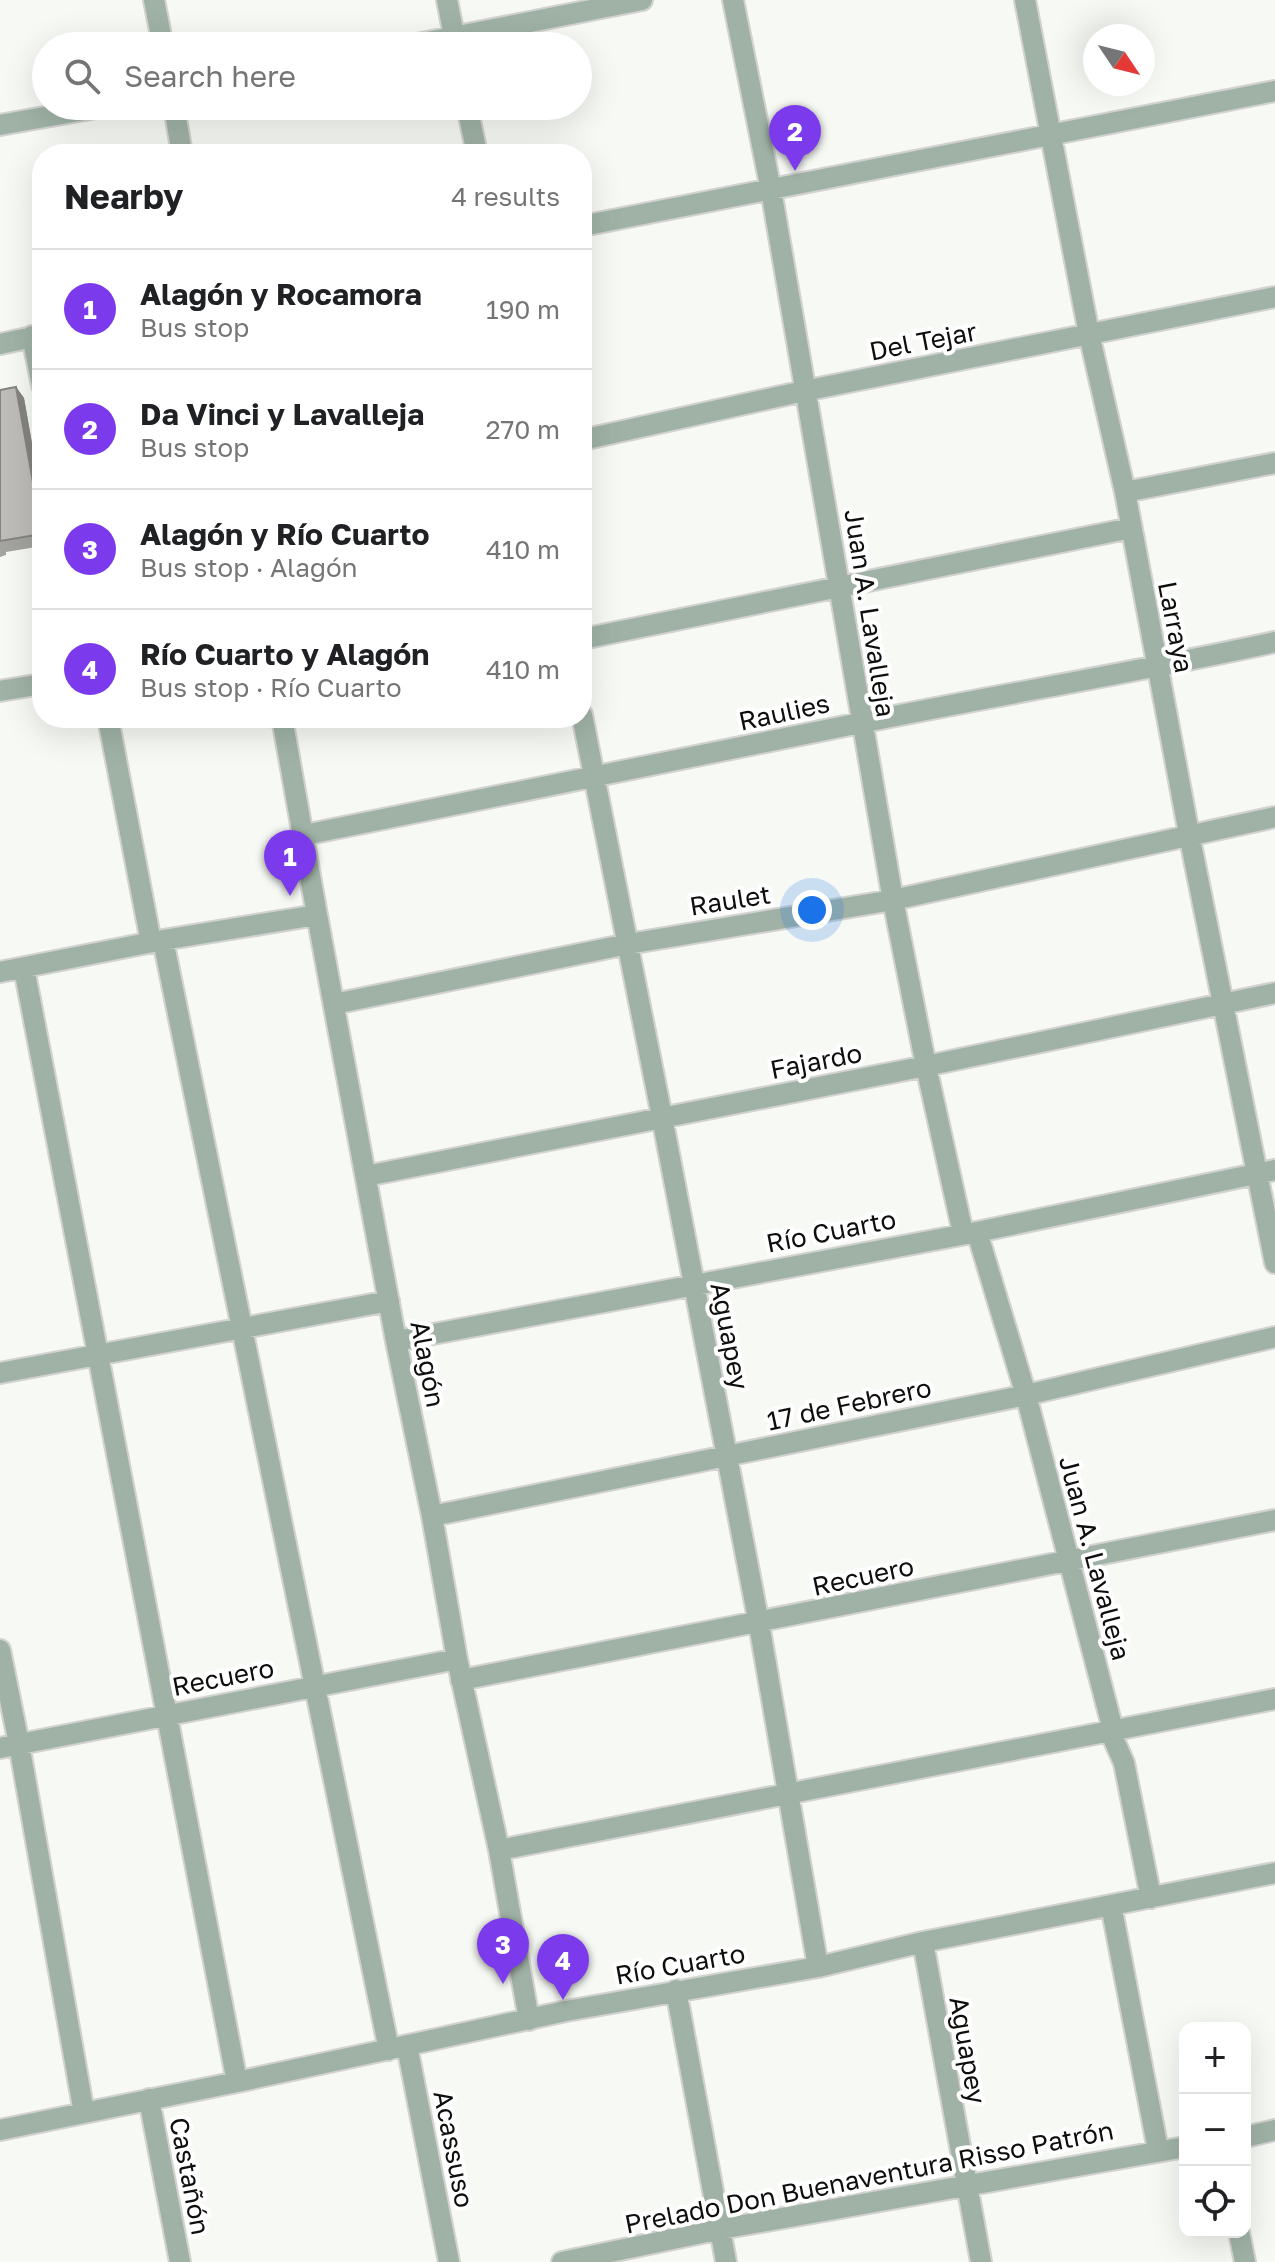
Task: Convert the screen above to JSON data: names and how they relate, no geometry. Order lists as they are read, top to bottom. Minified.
{"streets":{"street":["Del Tejar","Juan A. Lavalleja","Larraya","Raulies","Raulet","Fajardo","Río Cuarto","Aguapey","Alagón","17 de Febrero","Recuero","Acassuso","Castañón","Prelado Don Buenaventura Risso Patrón"]},"crossings":[["Del Tejar","Juan A. Lavalleja"],["Del Tejar","Larraya"],["Juan A. Lavalleja","Raulies"],["Juan A. Lavalleja","Raulet"],["Juan A. Lavalleja","Fajardo"],["Juan A. Lavalleja","Río Cuarto"],["Juan A. Lavalleja","17 de Febrero"],["Juan A. Lavalleja","Recuero"],["Larraya","Raulies"],["Larraya","Raulet"],["Larraya","Fajardo"],["Larraya","Río Cuarto"],["Raulies","Aguapey"],["Raulies","Alagón"],["Raulet","Aguapey"],["Raulet","Alagón"],["Fajardo","Aguapey"],["Fajardo","Alagón"],["Río Cuarto","Aguapey"],["Río Cuarto","Alagón"],["Río Cuarto","Acassuso"],["Río Cuarto","Castañón"],["Aguapey","17 de Febrero"],["Aguapey","Recuero"],["Aguapey","Prelado Don Buenaventura Risso Patrón"],["Alagón","17 de Febrero"],["Alagón","Recuero"],["Recuero","Acassuso"]],"north":"bottom right","page":{"search":"Search here","pins":["2","1","3","4"],"heading":["Nearby","4 results"],"list":[{"mark":"1","name":"Alagón y Rocamora","note":"Bus stop","value":"190 m"},{"mark":"2","name":"Da Vinci y Lavalleja","note":"Bus stop","value":"270 m"},{"mark":"3","name":"Alagón y Río Cuarto","note":"Bus stop · Alagón","value":"410 m"},{"mark":"4","name":"Río Cuarto y Alagón","note":"Bus stop · Río Cuarto","value":"410 m"}],"map_buttons":["+","−"]}}
